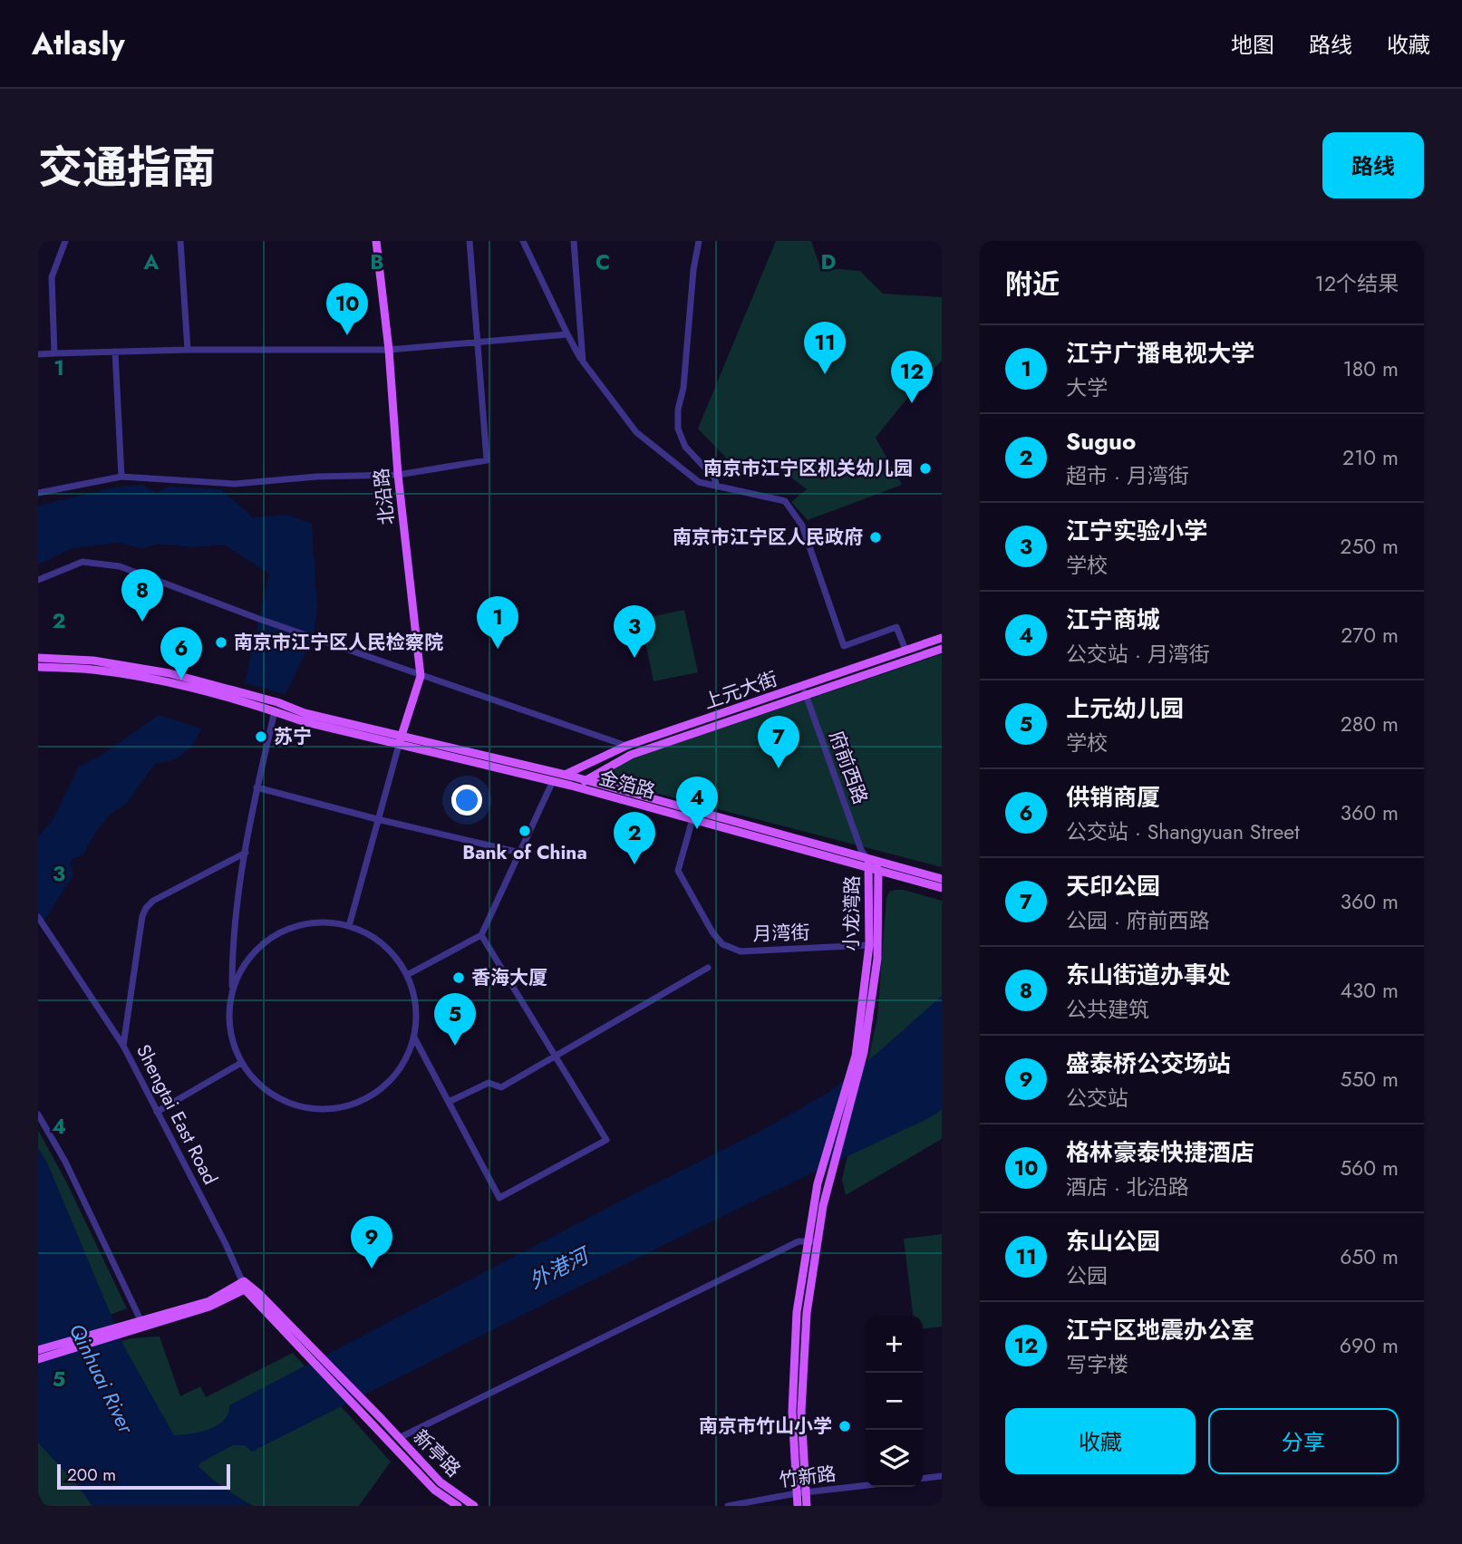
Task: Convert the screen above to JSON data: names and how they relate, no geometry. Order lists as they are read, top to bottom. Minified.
{"streets":{"main road":["北沿路","上元大街","金箔路","小龙湾路","Shengtai East Road","新亭路"],"street":["府前西路","月湾街","竹新路"]},"crossings":[["北沿路","金箔路"],["上元大街","府前西路"],["上元大街","金箔路"],["府前西路","金箔路"],["府前西路","小龙湾路"],["金箔路","小龙湾路"],["金箔路","月湾街"],["小龙湾路","月湾街"],["小龙湾路","竹新路"],["Shengtai East Road","新亭路"]],"water":["外港河","Qinhuai River"],"places":["南京市江宁区机关幼儿园","南京市江宁区人民政府","南京市江宁区人民检察院","苏宁","Bank of China","香海大厦","南京市竹山小学"],"scale_bar":"200 m","page":{"header":"Atlasly","nav":["地图","路线","收藏"],"title":"交通指南","buttons":["路线",["收藏","分享"]],"heading":["附近","12个结果"],"pins":["10","11","12","8","1","3","6","7","4","2","5","9"],"list":[{"mark":"1","name":"江宁广播电视大学","note":"大学","value":"180 m"},{"mark":"2","name":"Suguo","note":"超市 · 月湾街","value":"210 m"},{"mark":"3","name":"江宁实验小学","note":"学校","value":"250 m"},{"mark":"4","name":"江宁商城","note":"公交站 · 月湾街","value":"270 m"},{"mark":"5","name":"上元幼儿园","note":"学校","value":"280 m"},{"mark":"6","name":"供销商厦","note":"公交站 · Shangyuan Street","value":"360 m"},{"mark":"7","name":"天印公园","note":"公园 · 府前西路","value":"360 m"},{"mark":"8","name":"东山街道办事处","note":"公共建筑","value":"430 m"},{"mark":"9","name":"盛泰桥公交场站","note":"公交站","value":"550 m"},{"mark":"10","name":"格林豪泰快捷酒店","note":"酒店 · 北沿路","value":"560 m"},{"mark":"11","name":"东山公园","note":"公园","value":"650 m"},{"mark":"12","name":"江宁区地震办公室","note":"写字楼","value":"690 m"}],"map_buttons":["+","−"],"scale":"200 m"},"grid":{"columns":["A","B","C","D"],"rows":["1","2","3","4","5"]}}
